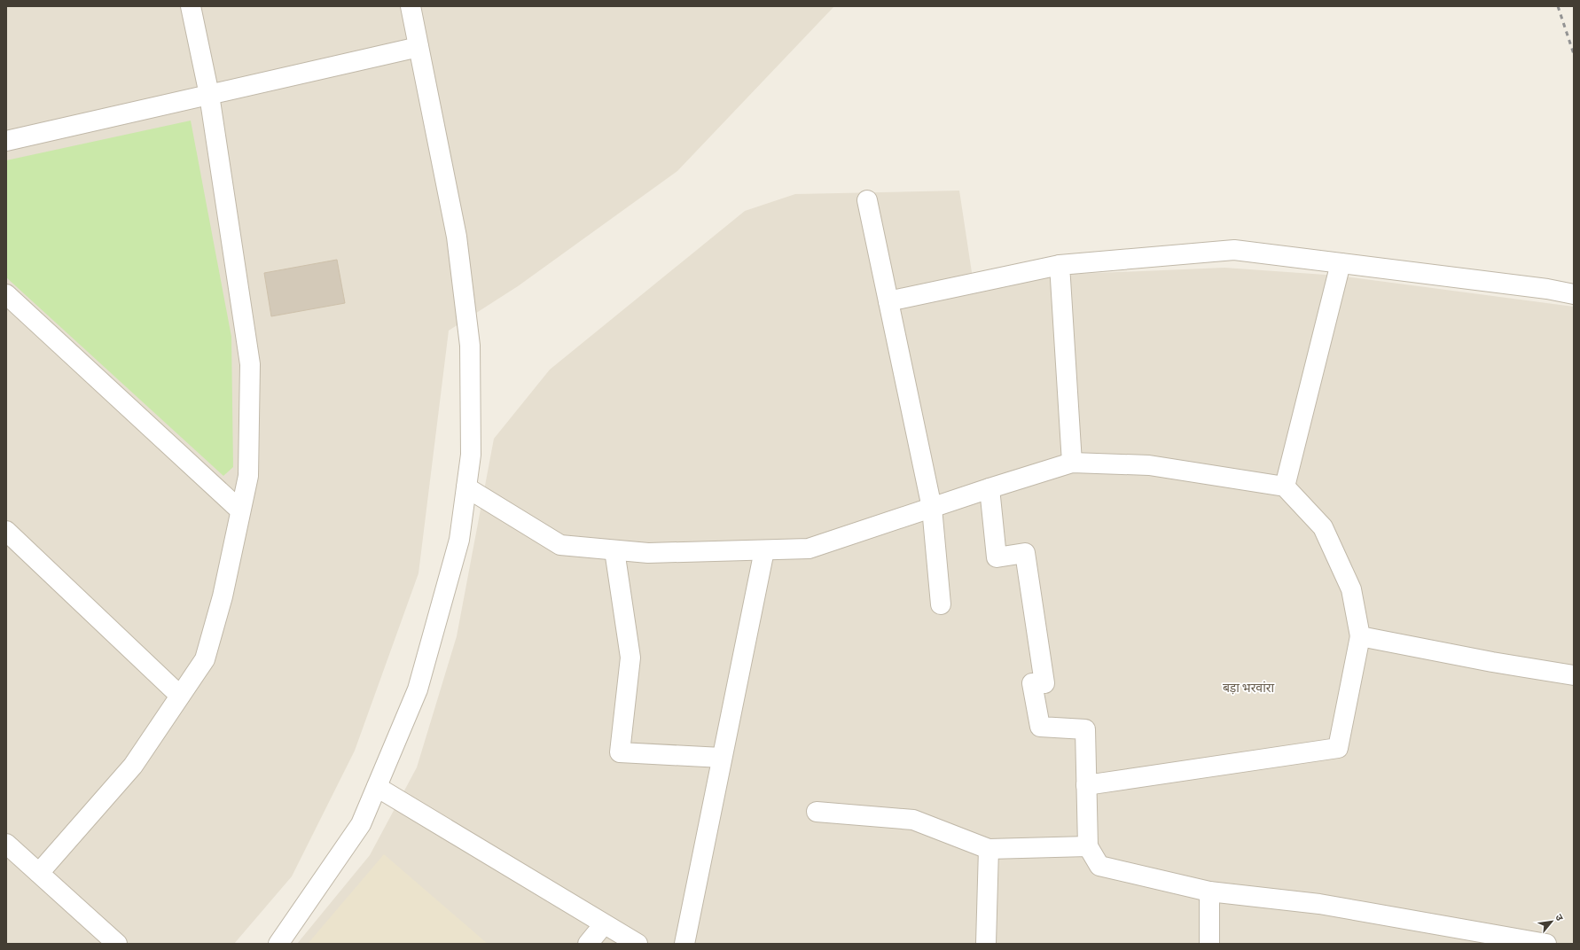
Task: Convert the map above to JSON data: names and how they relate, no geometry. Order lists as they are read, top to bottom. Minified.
{"districts":["बड़ा भरवांरा"],"north":"top right"}
